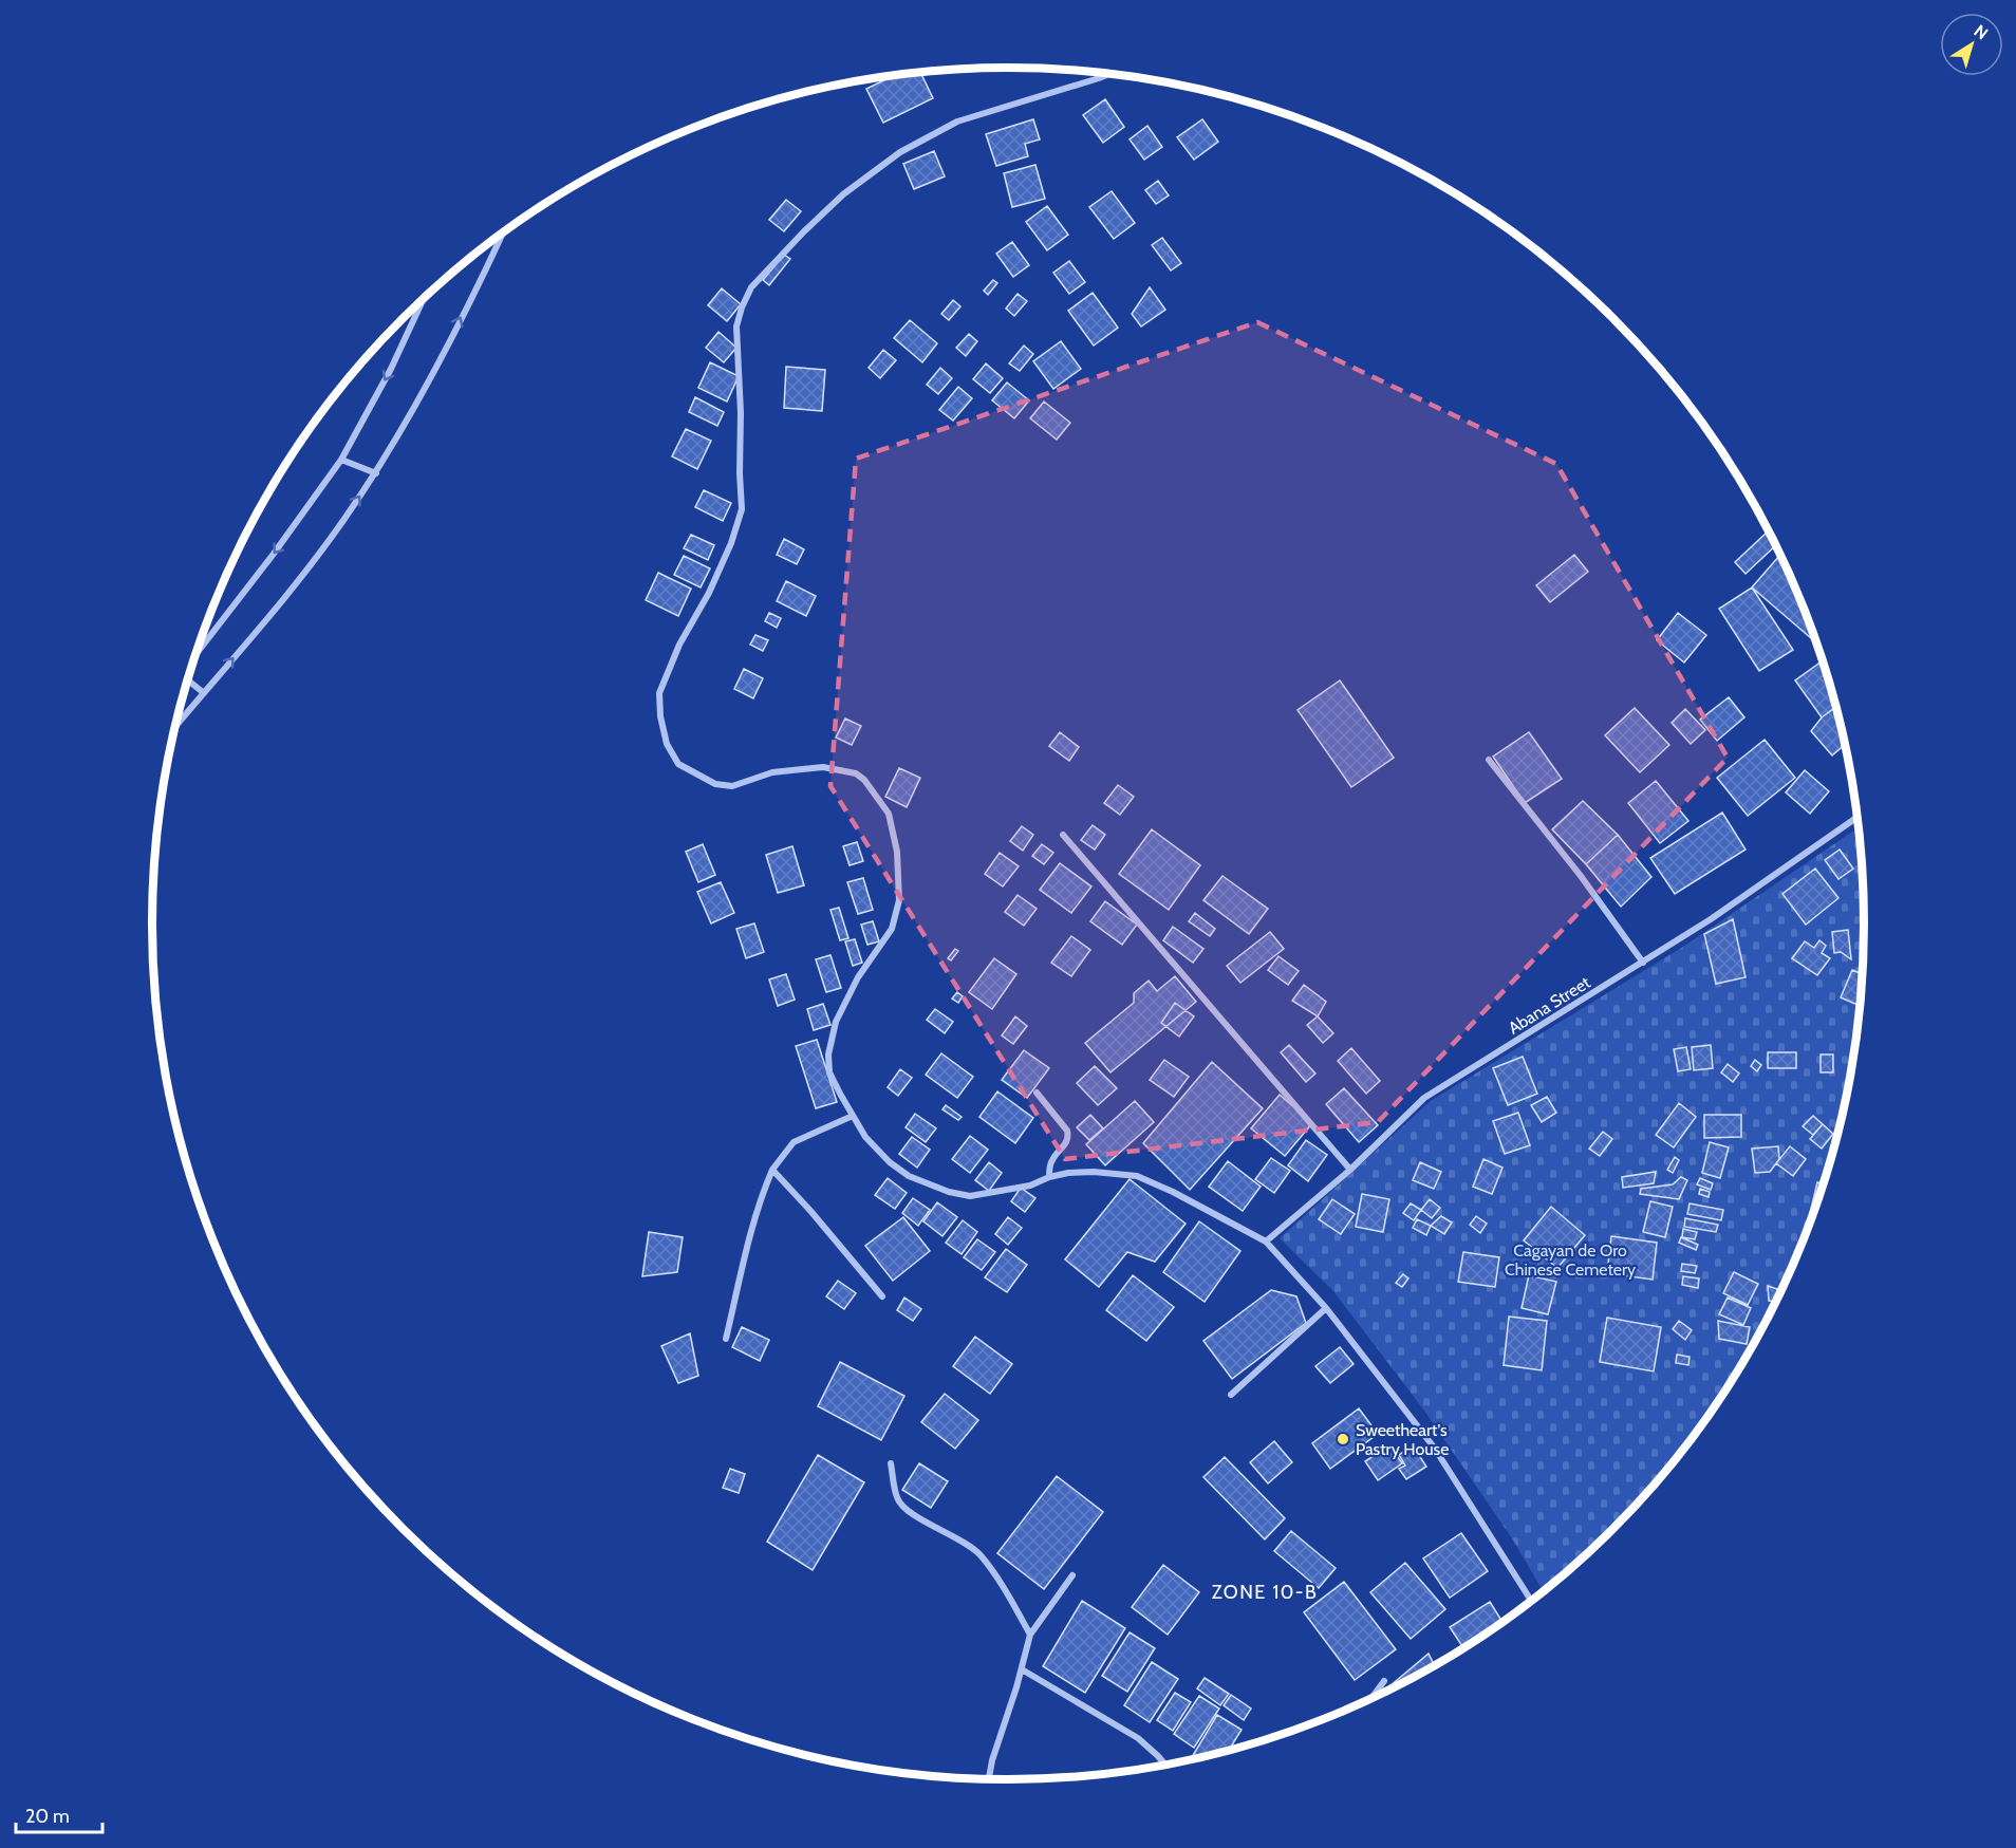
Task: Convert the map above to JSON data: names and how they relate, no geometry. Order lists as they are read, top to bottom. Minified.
{"streets":{"street":["Abana Street"]},"districts":["ZONE 10-B"],"parks":["Cagayan de Oro Chinese Cemetery"],"places":["Sweetheart's Pastry House"],"scale_bar":"20 m","north":"top right"}
